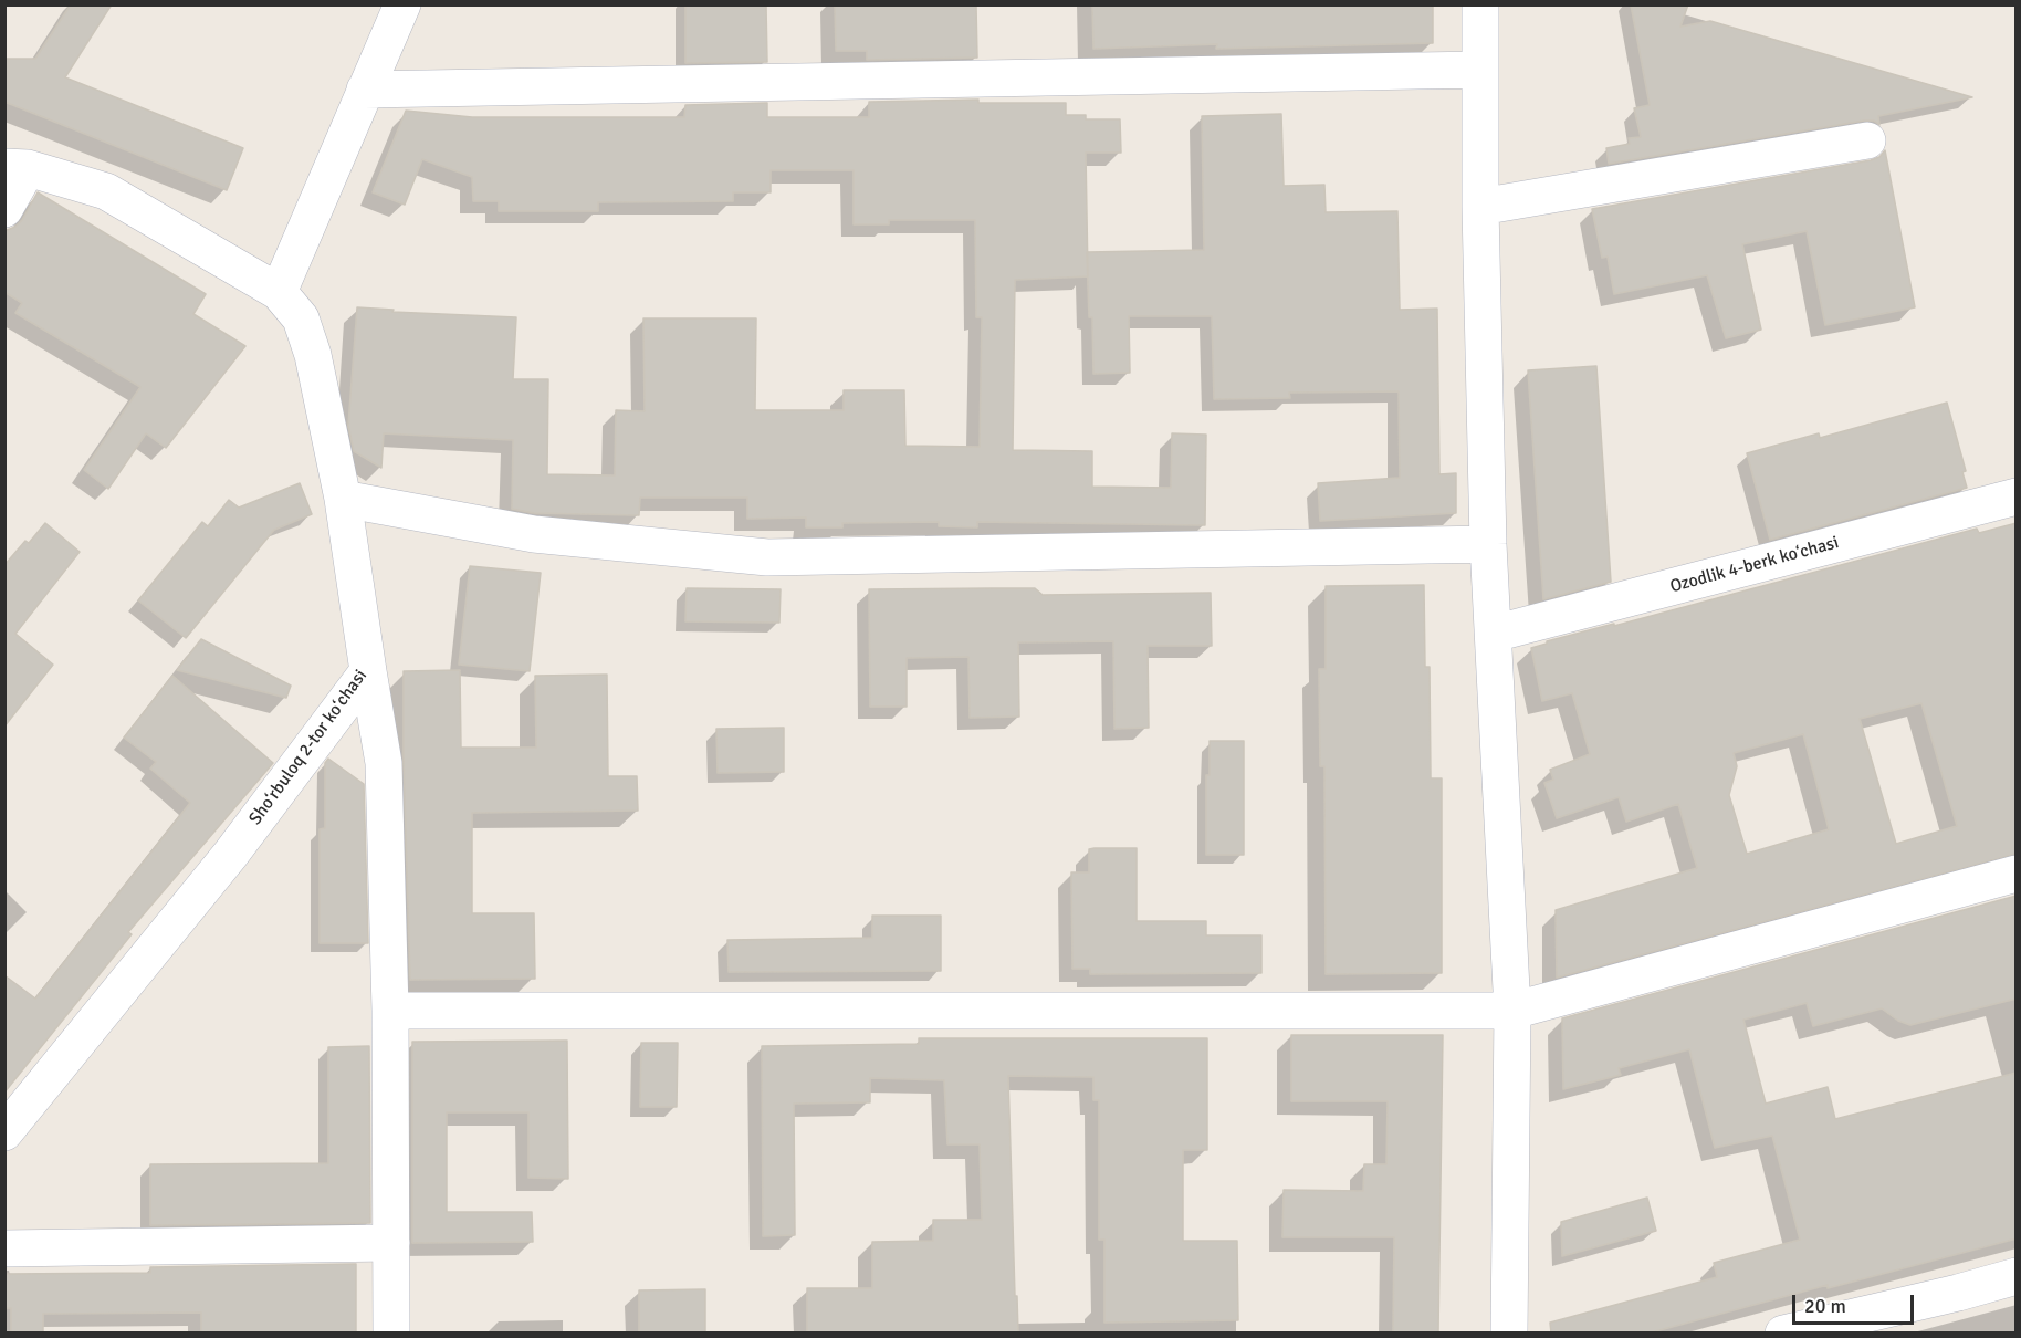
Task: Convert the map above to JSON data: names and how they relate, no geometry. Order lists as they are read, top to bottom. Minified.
{"streets":{"street":["Ozodlik 4-berk koʻchasi","Shoʻrbuloq 2-tor koʻchasi"]},"scale_bar":"20 m"}
